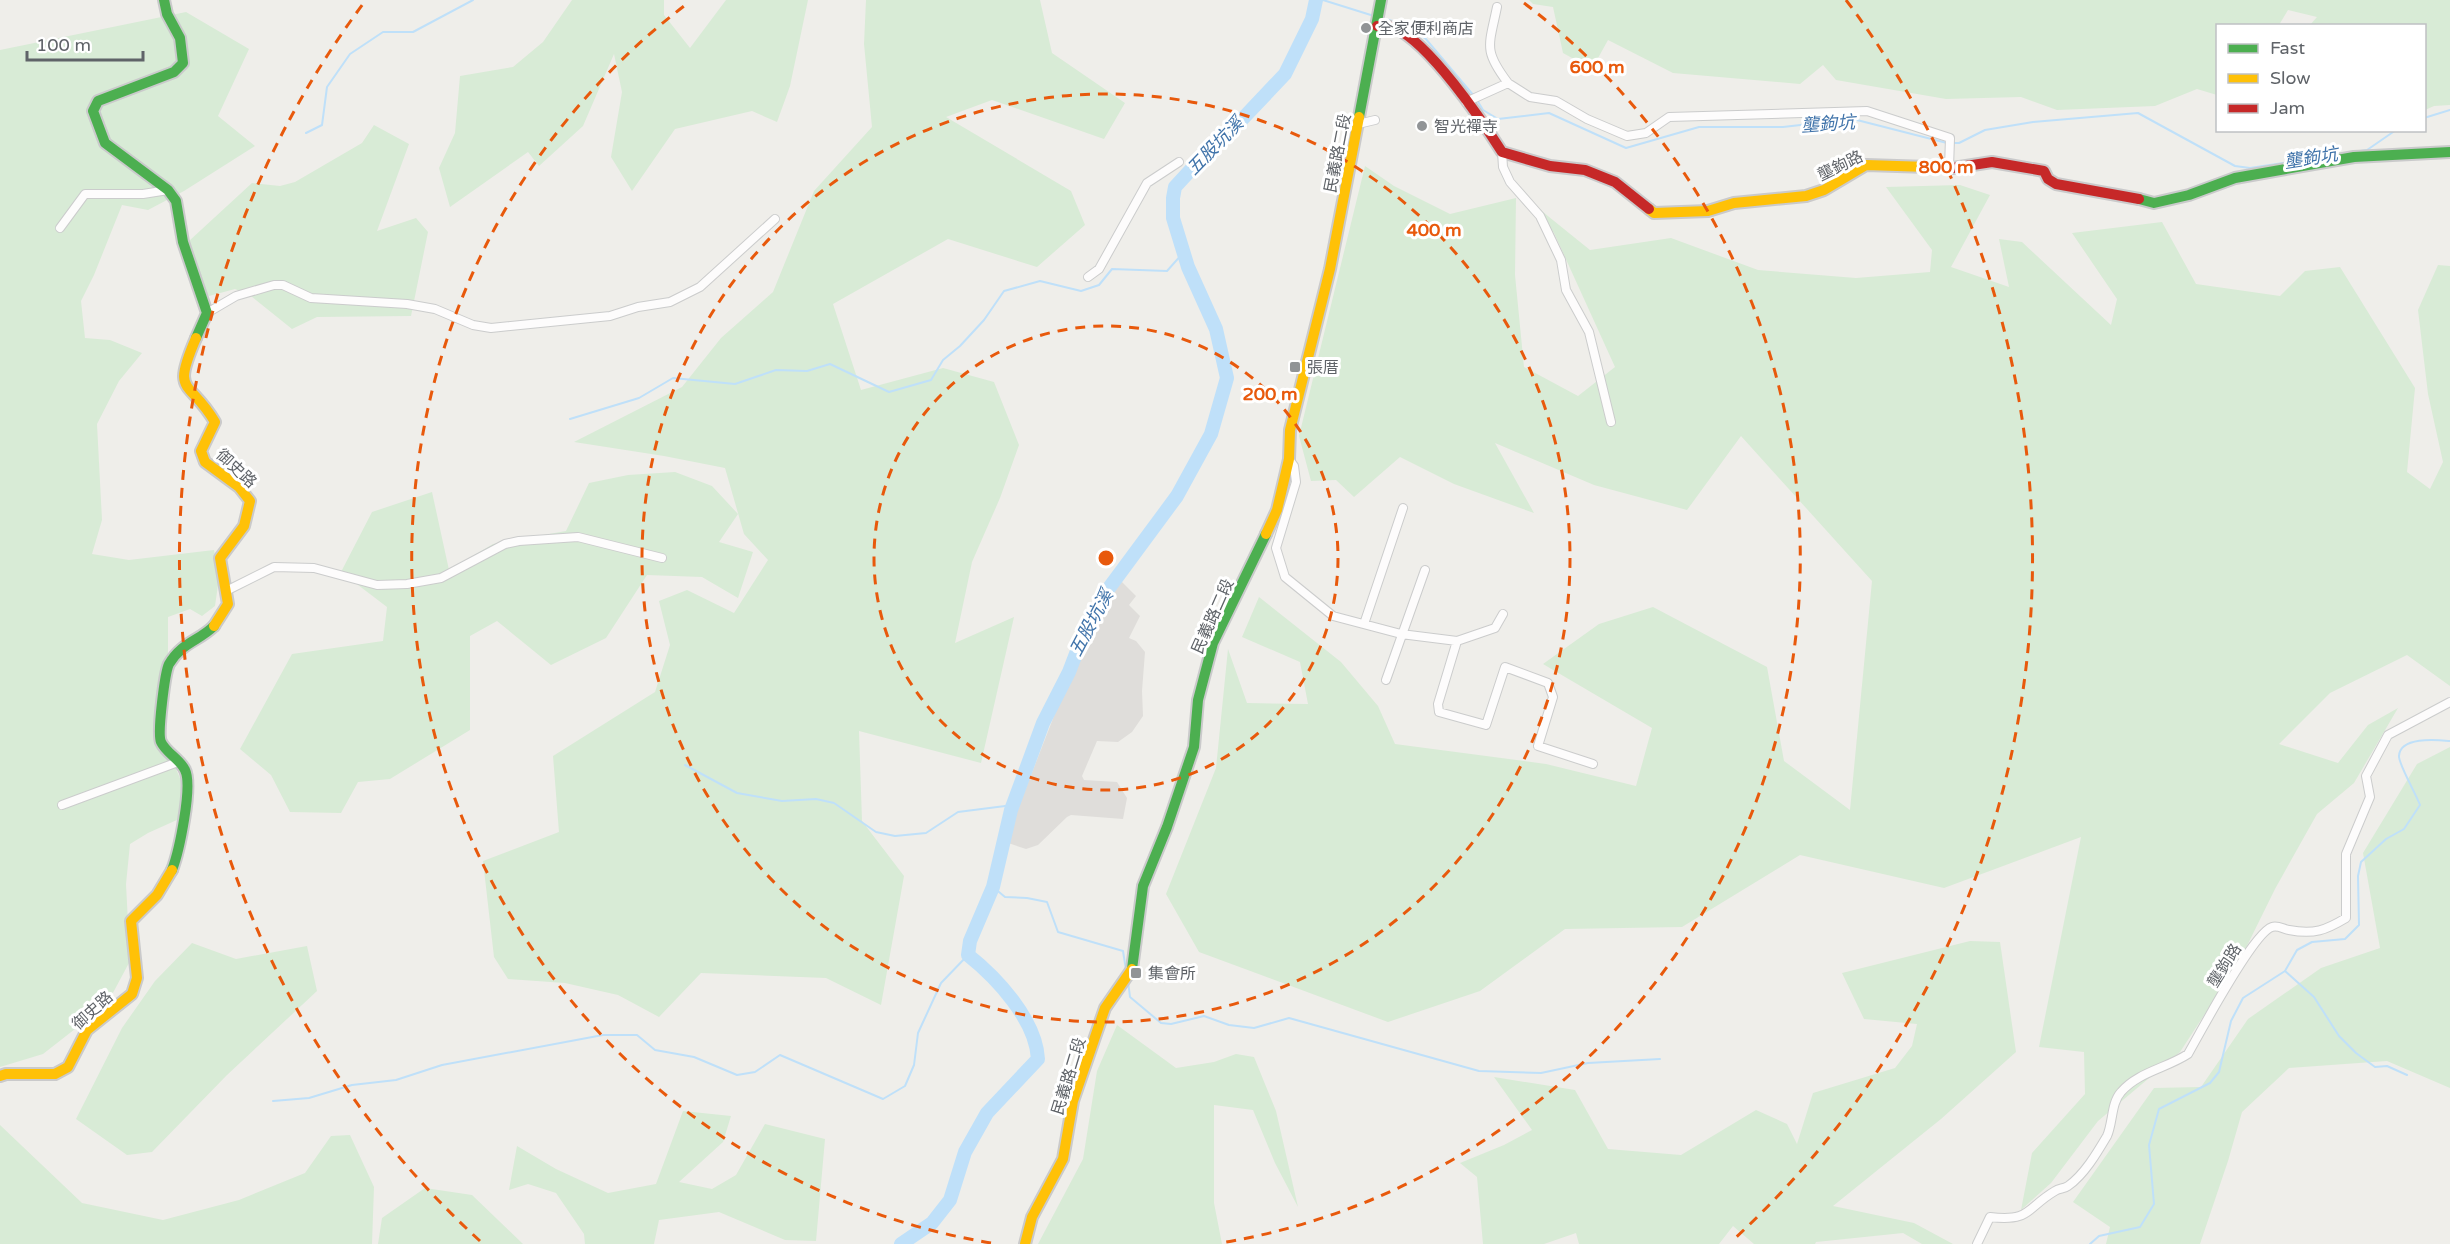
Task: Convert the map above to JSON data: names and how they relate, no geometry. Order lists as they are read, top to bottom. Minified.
{"streets":{"street":["民義路二段","壟鉤路","御史路"]},"water":["壟鉤坑","五股坑溪"],"places":{"other":["全家便利商店","智光禪寺"],"transit":["張厝","集會所"]},"legend":["Fast","Slow","Jam"],"scale_bar":"100 m","rings":["600 m","800 m","400 m","200 m"]}
